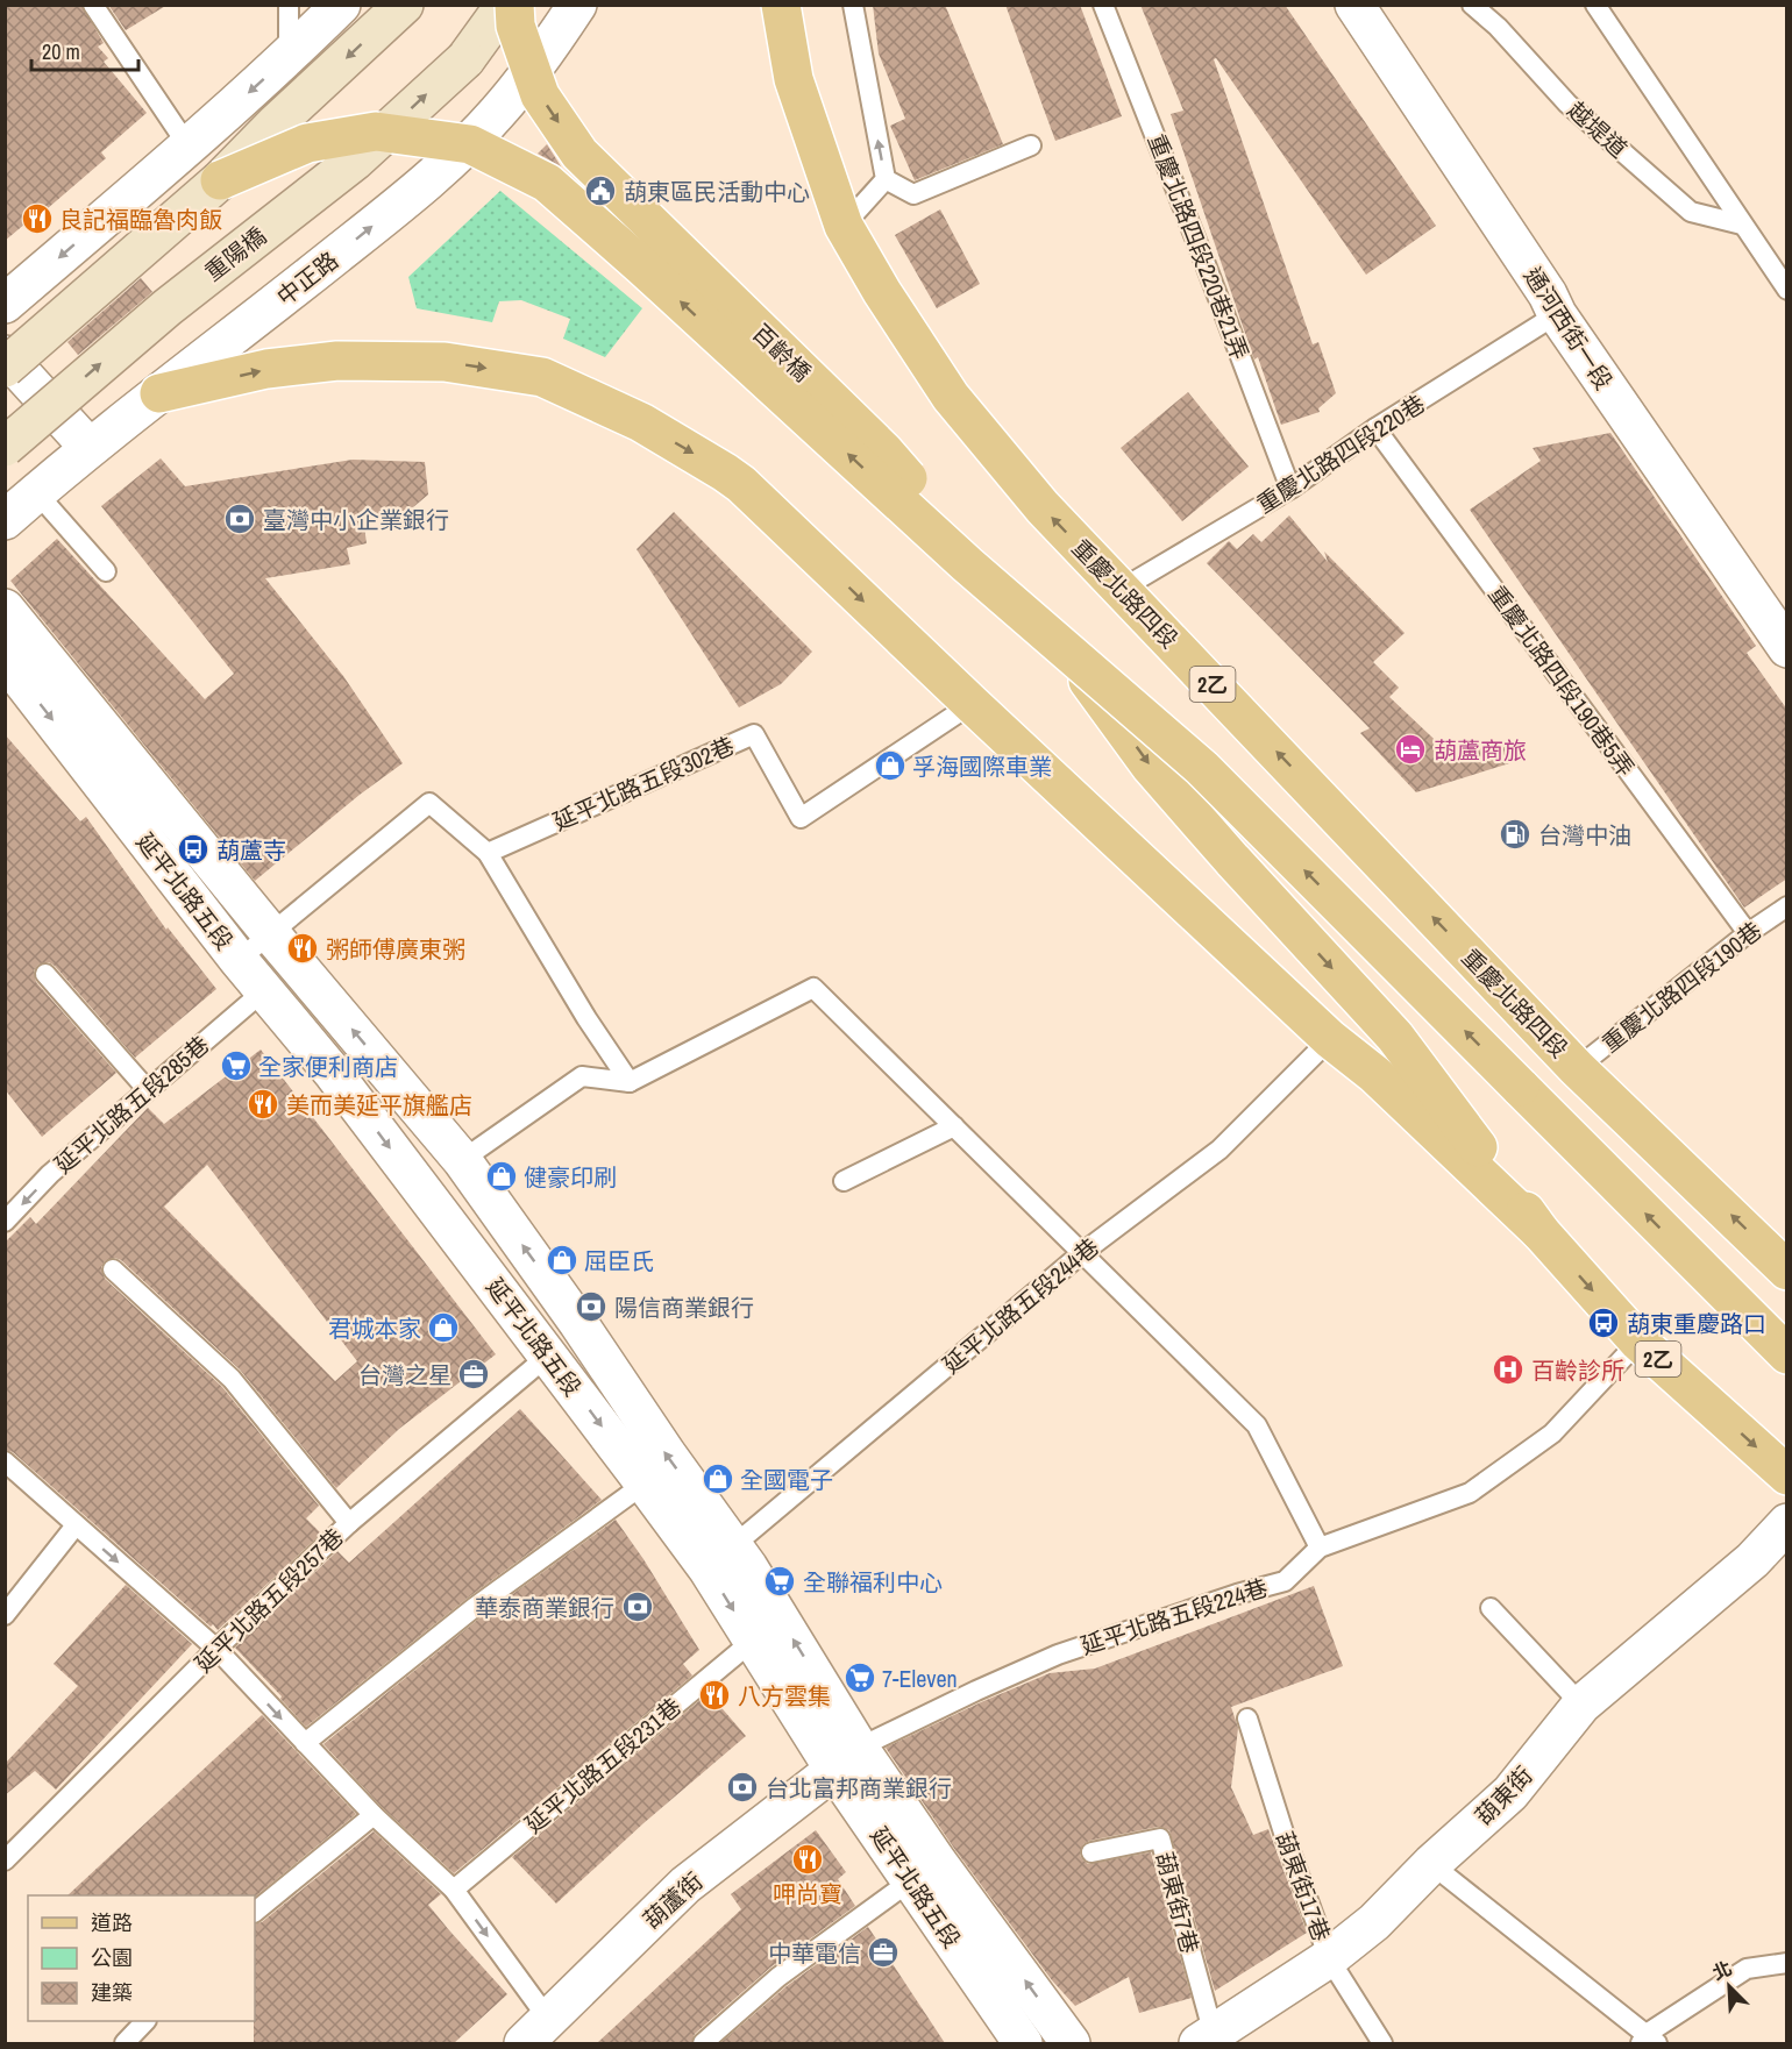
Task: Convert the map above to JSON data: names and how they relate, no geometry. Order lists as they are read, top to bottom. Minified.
{"streets":{"main road":["重陽橋","百齡橋","重慶北路四段","2乙"],"street":["中正路","通河西街一段","延平北路五段","葫東街","葫蘆街"],"lane":["越堤道","重慶北路四段220巷21弄","重慶北路四段220巷","重慶北路四段190巷5弄","延平北路五段302巷","重慶北路四段190巷","延平北路五段285巷","延平北路五段244巷","延平北路五段257巷","延平北路五段224巷","延平北路五段231巷","葫東街17巷","葫東街7巷"]},"crossings":[["重慶北路四段220巷21弄","重慶北路四段220巷"],["通河西街一段","重慶北路四段220巷"],["百齡橋","2乙"],["重慶北路四段220巷","重慶北路四段"],["重慶北路四段220巷","重慶北路四段190巷5弄"],["重慶北路四段","重慶北路四段190巷"],["重慶北路四段190巷5弄","重慶北路四段190巷"],["2乙","延平北路五段224巷"],["延平北路五段","延平北路五段285巷"],["延平北路五段","延平北路五段244巷"],["延平北路五段","延平北路五段257巷"],["延平北路五段","延平北路五段224巷"],["延平北路五段","延平北路五段231巷"],["延平北路五段","葫蘆街"],["延平北路五段224巷","葫蘆街"],["葫東街","葫東街17巷"],["葫東街","葫東街7巷"]],"one_way":["延平北路五段285巷"],"places":{"public building":["葫東區民活動中心"],"restaurant":["良記福臨魯肉飯","粥師傅廣東粥","美而美延平旗艦店","八方雲集","呷尚寶"],"bank":["臺灣中小企業銀行","陽信商業銀行","華泰商業銀行","台北富邦商業銀行"],"hotel":["葫蘆商旅"],"shop":["孚海國際車業","健豪印刷","屈臣氏","君城本家","全國電子"],"fuel station":["台灣中油"],"bus stop":["葫蘆寺","葫東重慶路口"],"supermarket":["全家便利商店","全聯福利中心","7-Eleven"],"hospital":["百齡診所"],"office":["台灣之星","中華電信"]},"legend":["道路","公園","建築"],"scale_bar":"20 m","north":"top left"}
